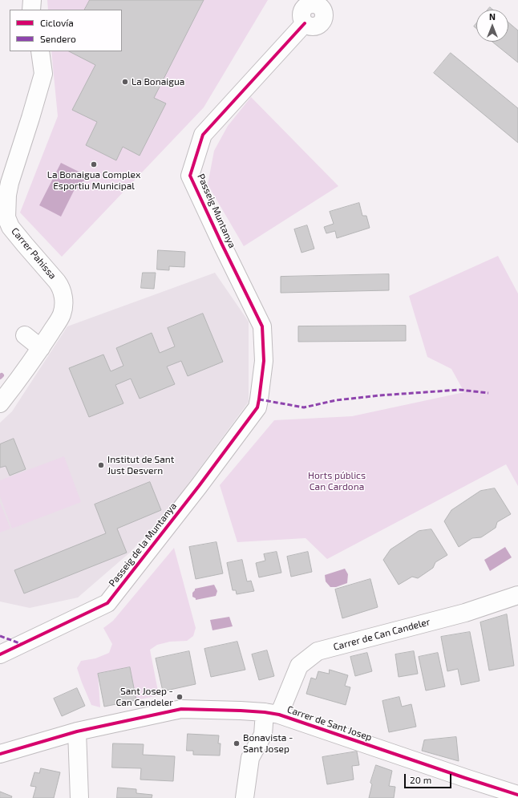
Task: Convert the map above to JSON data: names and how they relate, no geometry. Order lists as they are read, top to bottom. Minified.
{"streets":{"street":["Passeig Muntanya","Carrer Pahissa","Passeig de la Muntanya","Carrer de Can Candeler","Carrer de Sant Josep"]},"crossings":[["Passeig Muntanya","Passeig de la Muntanya"],["Carrer de Can Candeler","Carrer de Sant Josep"]],"parks":["Horts públics Can Cardona"],"places":["La Bonaigua","La Bonaigua Complex Esportiu Municipal","Institut de Sant Just Desvern","Sant Josep - Can Candeler","Bonavista - Sant Josep"],"legend":["Ciclovía","Sendero"],"scale_bar":"20 m","north":"top"}
